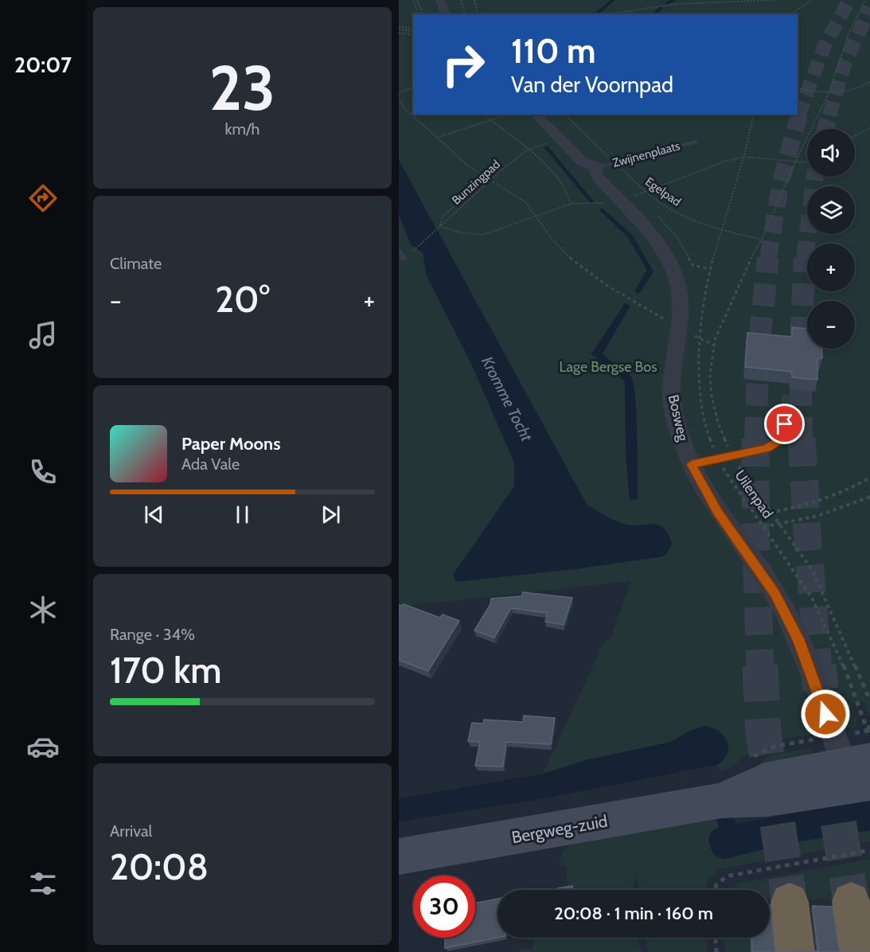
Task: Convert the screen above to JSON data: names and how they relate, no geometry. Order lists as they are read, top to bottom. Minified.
{"streets":{"street":["Bosweg","Bergweg-zuid"],"lane":["Zwijnenplaats"],"path":["Bunzingpad","Egelpad","Uilenpad"]},"crossings":[["Zwijnenplaats","Egelpad"],["Zwijnenplaats","Bosweg"],["Egelpad","Uilenpad"],["Bosweg","Uilenpad"],["Bosweg","Bergweg-zuid"],["Uilenpad","Bergweg-zuid"]],"water":["Kromme Tocht"],"parks":["Lage Bergse Bos"],"page":{"tabs":"20:07","tile":[["23","km/h"],"Climate",["Range · 34%","170 km"],["Arrival","20:08"]],"turn":["110 m","Van der Voornpad"],"map_buttons":["+","−"],"heat":["−","20°","+"],"song":["Paper Moons","Ada Vale"],"limit":"30","trip":"20:08 · 1 min · 160 m"}}
